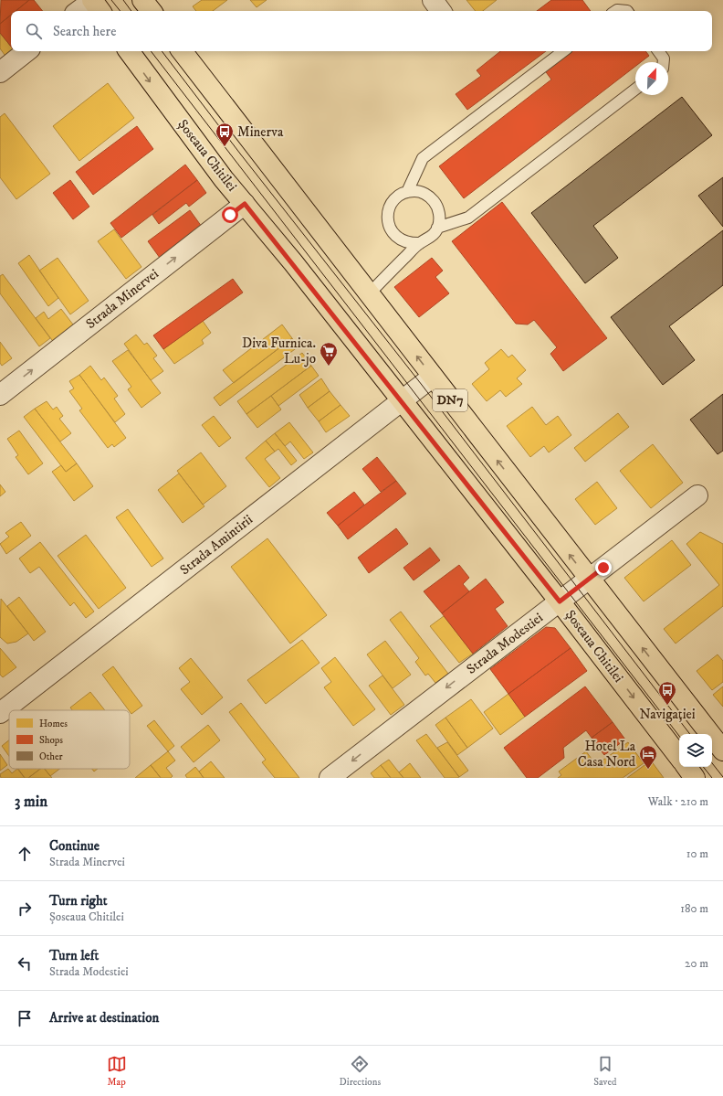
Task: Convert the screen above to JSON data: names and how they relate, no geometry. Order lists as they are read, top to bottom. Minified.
{"streets":{"main road":["Șoseaua Chitilei","DN7"],"street":["Strada Minervei","Strada Amintirii","Strada Modestiei"]},"crossings":[["Șoseaua Chitilei","Strada Minervei"],["Șoseaua Chitilei","Strada Amintirii"],["Șoseaua Chitilei","Strada Modestiei"],["DN7","Strada Amintirii"],["DN7","Strada Modestiei"]],"one_way":["Strada Minervei","Strada Modestiei"],"places":{"bus stop":["Minerva","Navigației"],"supermarket":["Diva Furnica. Lu-jo"],"hotel":["Hotel La Casa Nord"]},"legend":["Homes","Shops","Other"],"north":"top right","page":{"search":"Search here","heading":["3 min","Walk · 210 m"],"list":[["Continue","Strada Minervei","10 m"],["Turn right","Șoseaua Chitilei","180 m"],["Turn left","Strada Modestiei","20 m"],"Arrive at destination"],"nav":["Map","Directions","Saved"]}}
